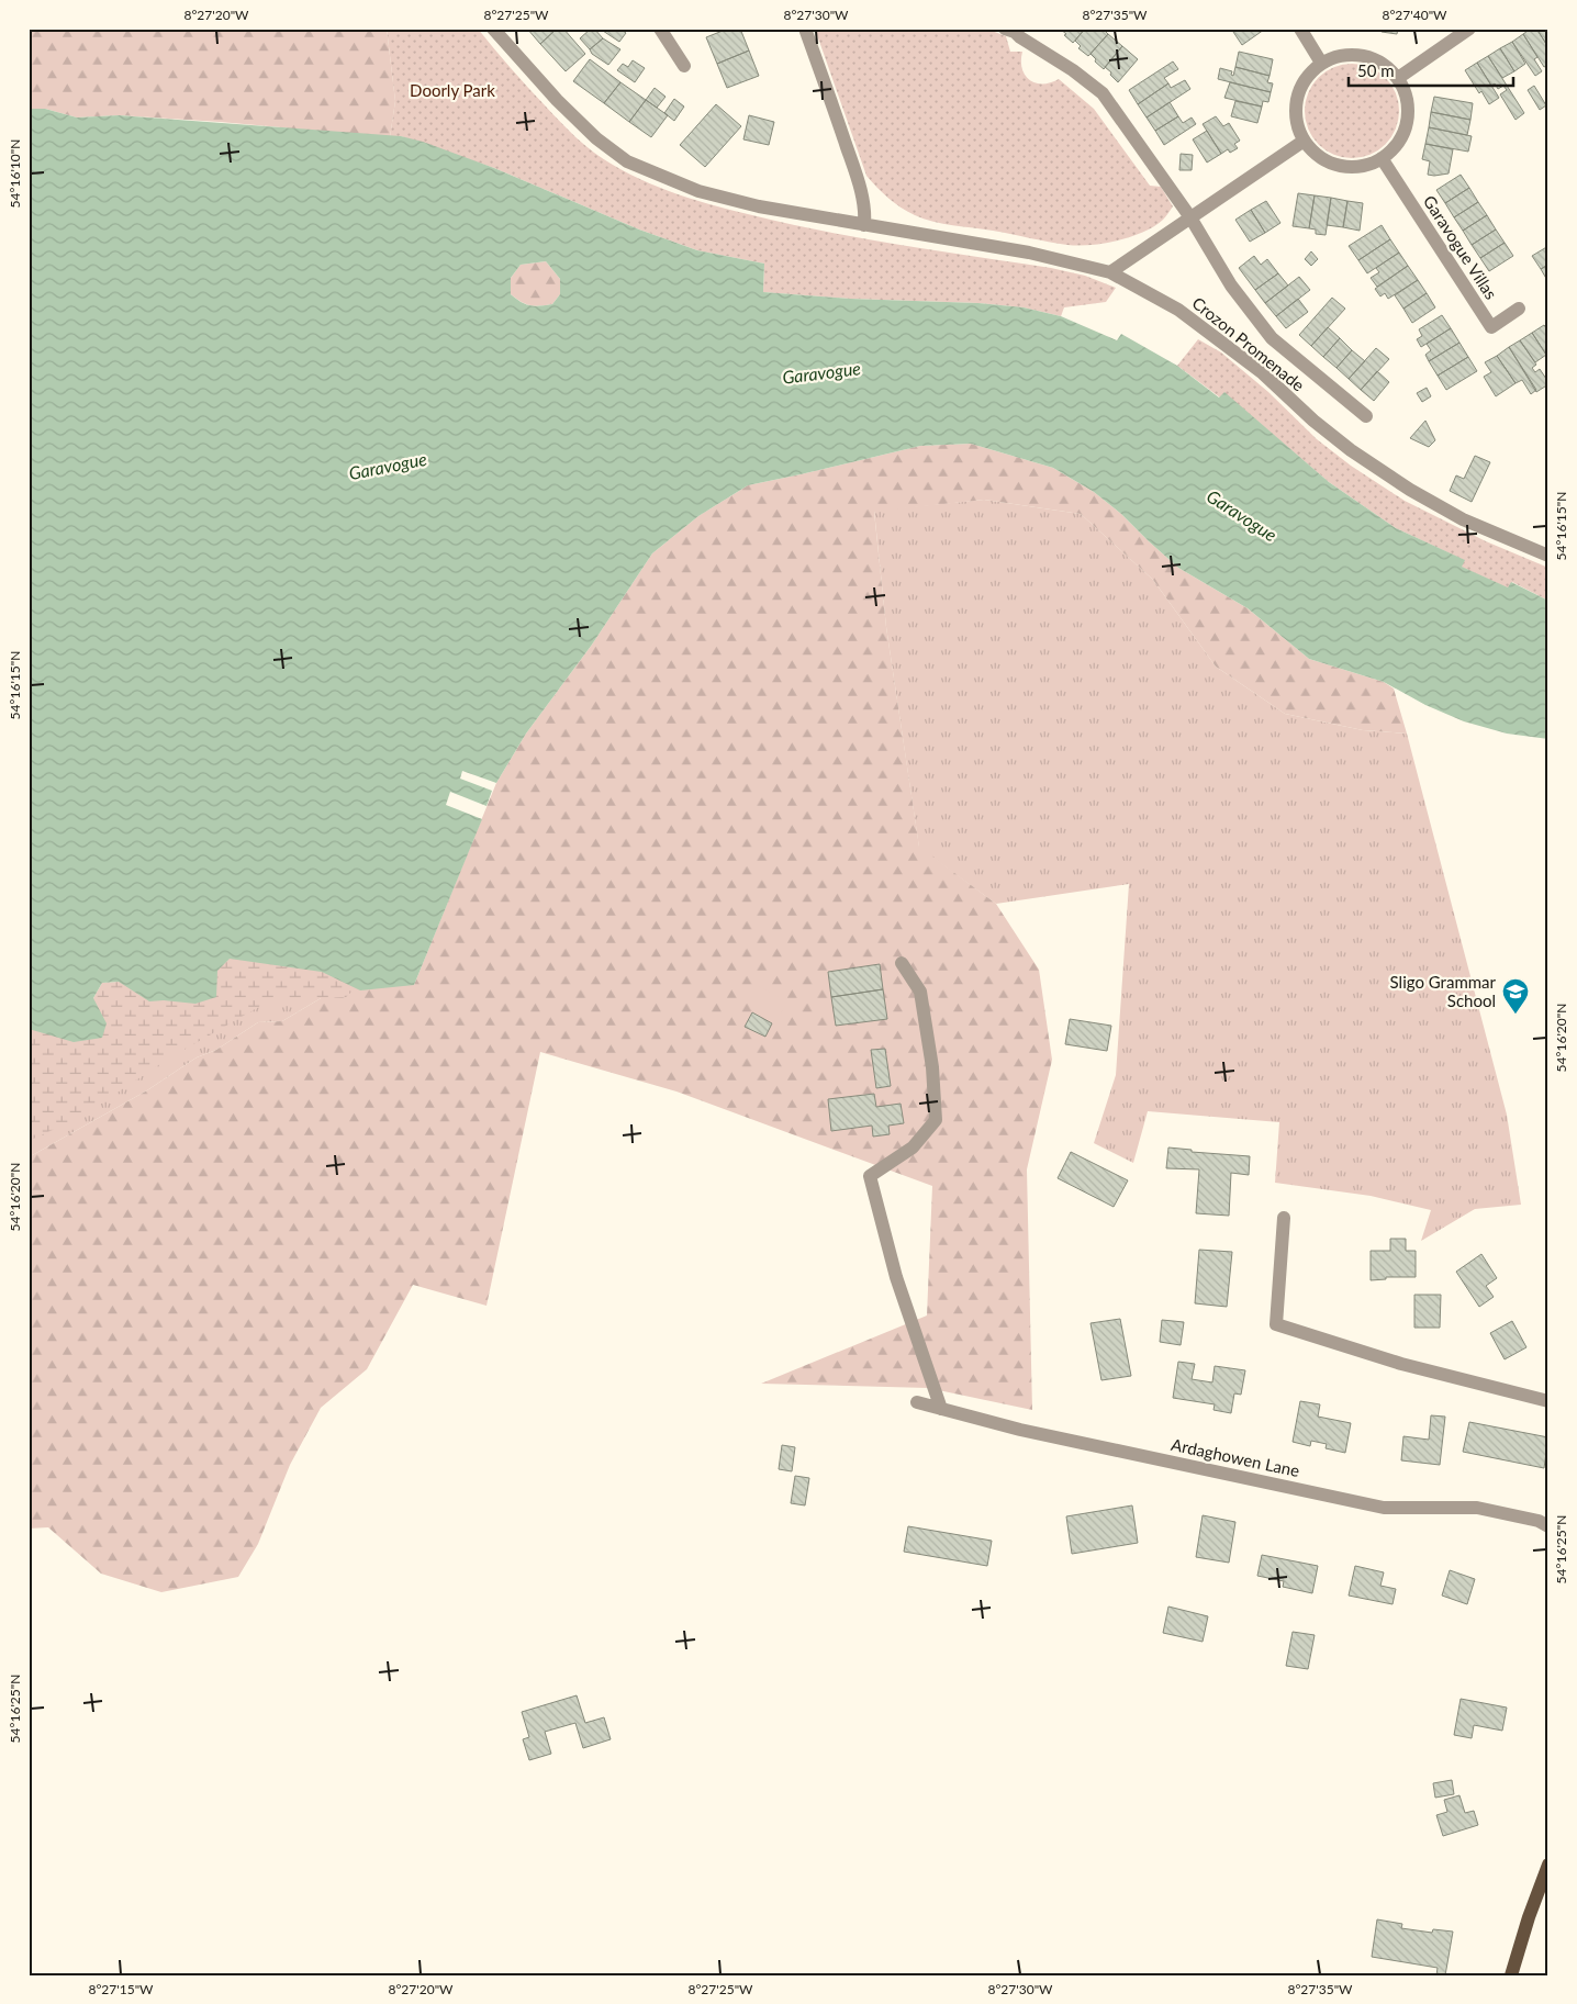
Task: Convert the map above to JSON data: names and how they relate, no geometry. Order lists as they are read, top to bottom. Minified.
{"streets":{"street":["Garavogue Villas","Crozon Promenade","Ardaghowen Lane"]},"water":["Garavogue"],"parks":["Doorly Park"],"places":{"school or university":["Sligo Grammar School"]},"scale_bar":"50 m","coordinates":["8°27'20\"W","8°27'25\"W","8°27'30\"W","8°27'35\"W","8°27'40\"W","54°16'10\"N","54°16'15\"N","54°16'20\"N","54°16'25\"N","8°27'15\"W"]}
